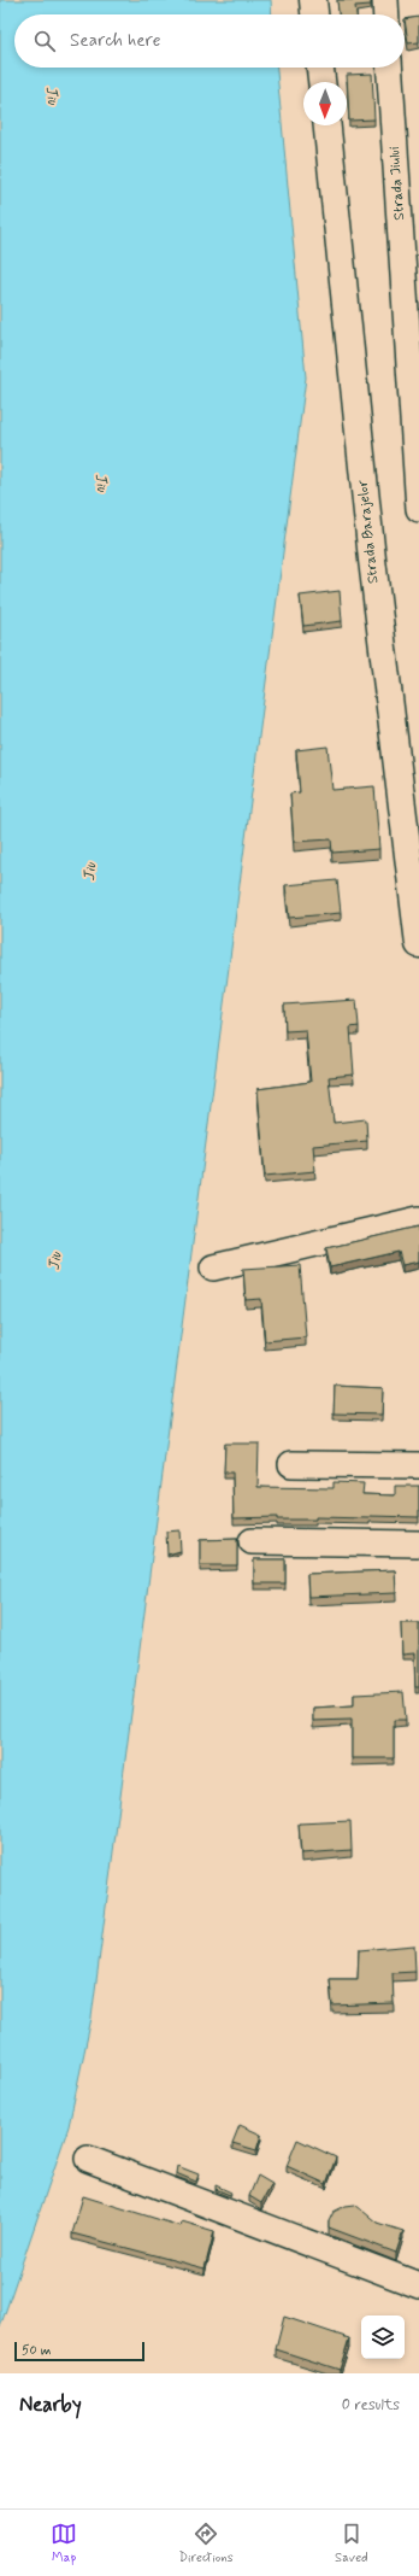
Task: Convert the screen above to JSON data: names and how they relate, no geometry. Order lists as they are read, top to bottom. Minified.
{"streets":{"main road":["Strada Barajelor"],"street":["Strada Jiului"]},"water":["Jiu"],"scale_bar":"50 m","north":"bottom","page":{"search":"Search here","scale":"50 m","heading":["Nearby","0 results"],"nav":["Map","Directions","Saved"]}}
